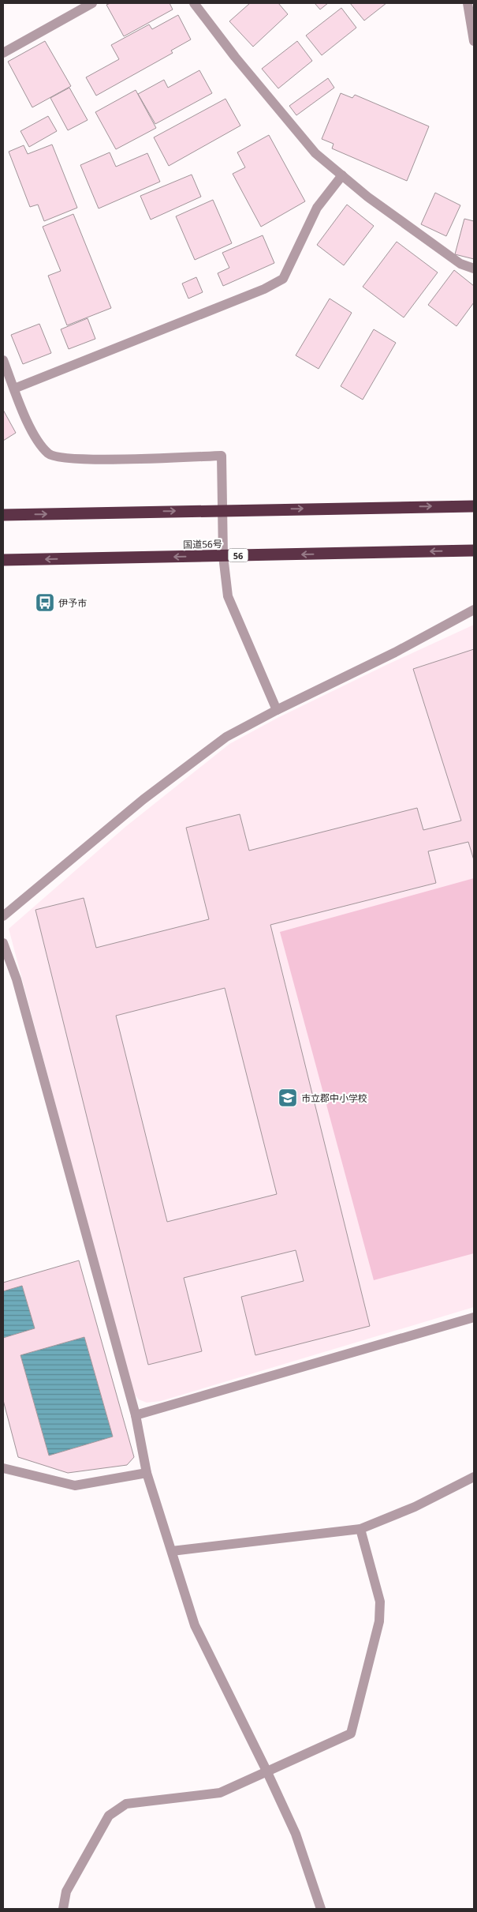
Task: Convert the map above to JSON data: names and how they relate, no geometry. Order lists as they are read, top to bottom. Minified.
{"streets":{"highway":["国道56号","56"]},"places":{"bus stop":["伊予市"],"school or university":["市立郡中小学校"]}}
